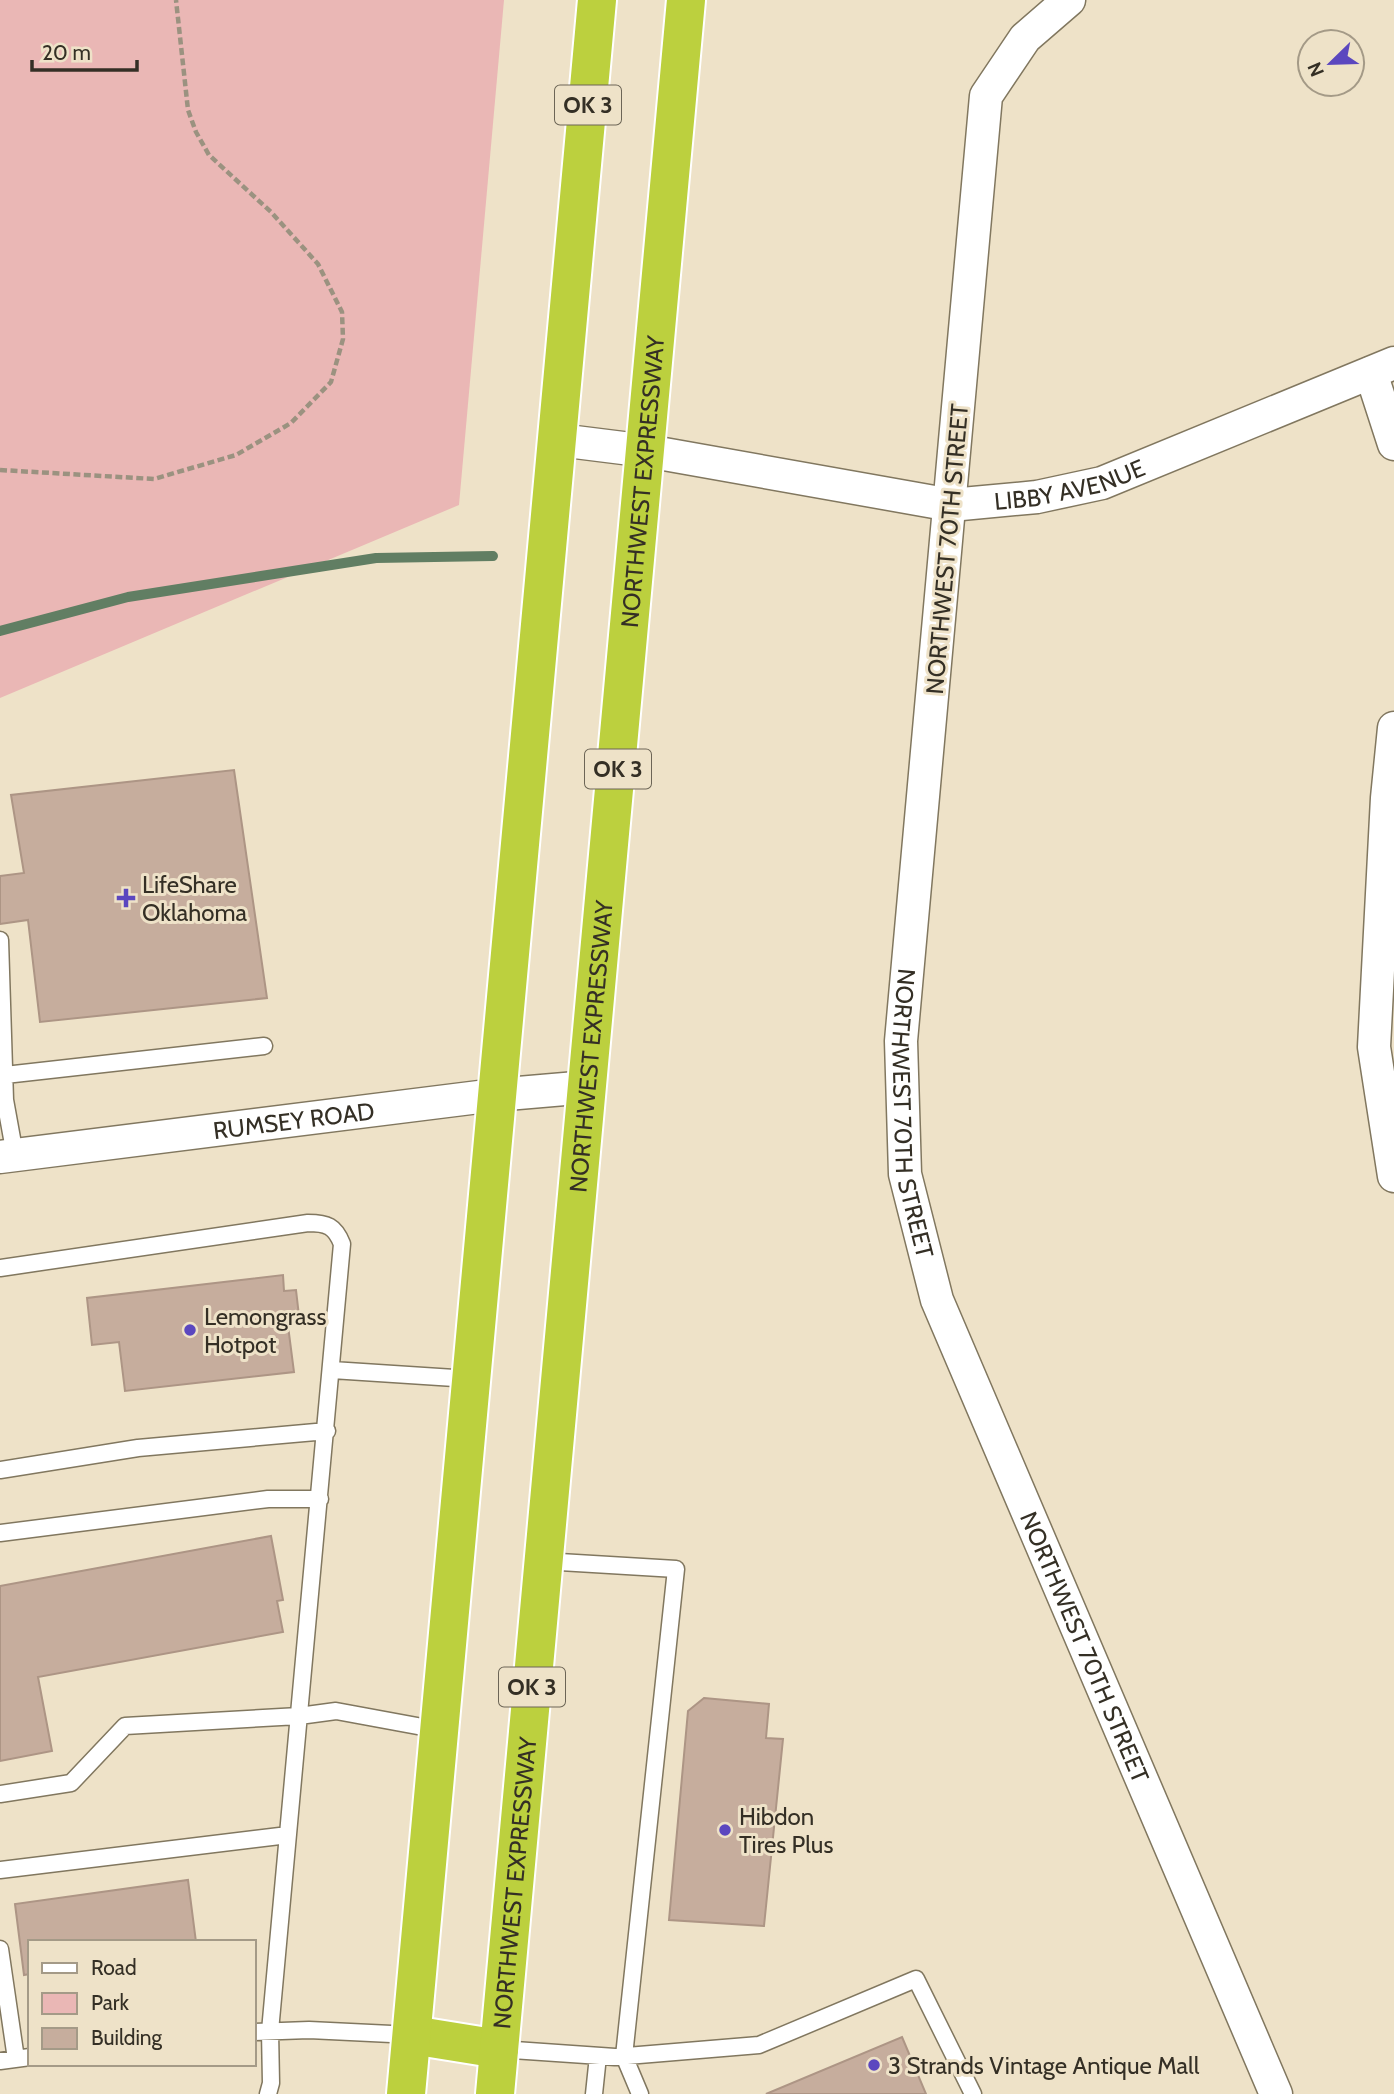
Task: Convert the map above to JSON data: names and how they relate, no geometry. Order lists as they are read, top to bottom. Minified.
{"streets":{"highway":["OK 3","NORTHWEST EXPRESSWAY"],"street":["LIBBY AVENUE","NORTHWEST 70TH STREET","RUMSEY ROAD"]},"crossings":[["OK 3","LIBBY AVENUE"],["OK 3","RUMSEY ROAD"],["NORTHWEST EXPRESSWAY","LIBBY AVENUE"],["NORTHWEST EXPRESSWAY","RUMSEY ROAD"],["LIBBY AVENUE","NORTHWEST 70TH STREET"]],"places":{"health":["LifeShare Oklahoma"],"other":["Lemongrass Hotpot","Hibdon Tires Plus","3 Strands Vintage Antique Mall"]},"legend":["Road","Park","Building"],"scale_bar":"20 m","north":"bottom left"}
